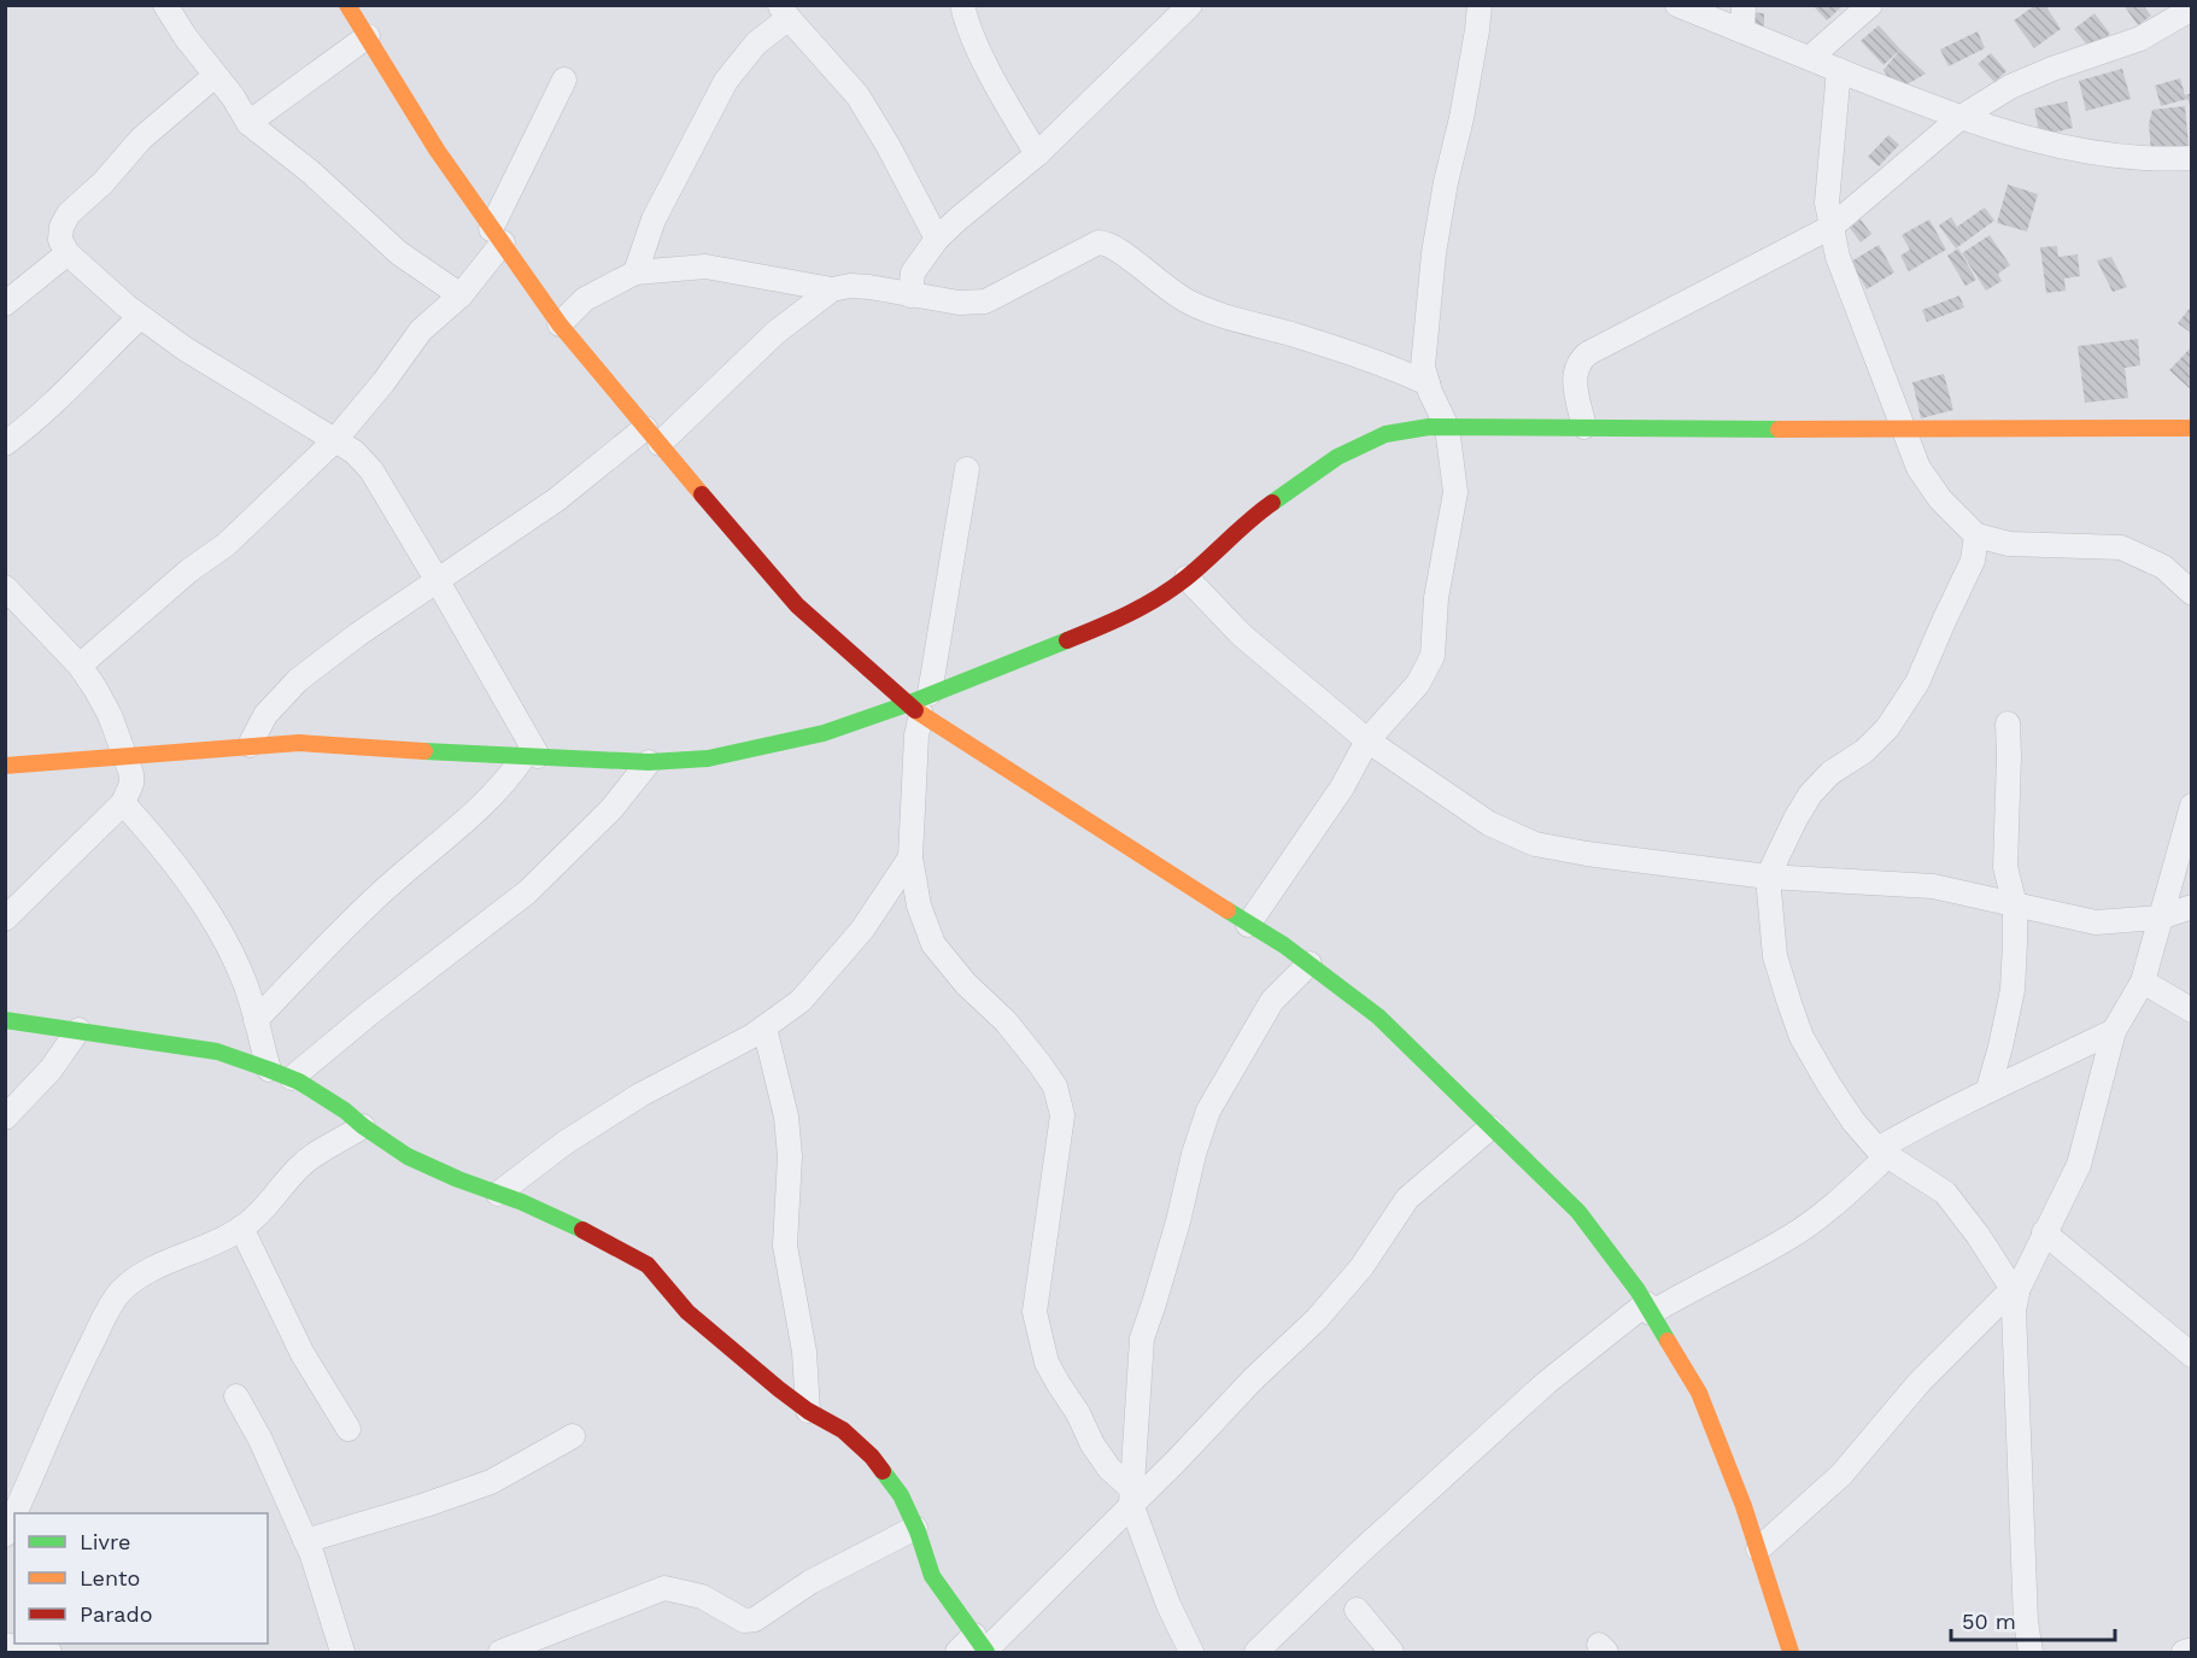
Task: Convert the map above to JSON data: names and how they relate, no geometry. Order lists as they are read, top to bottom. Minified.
{"legend":["Livre","Lento","Parado"],"scale_bar":"50 m"}
